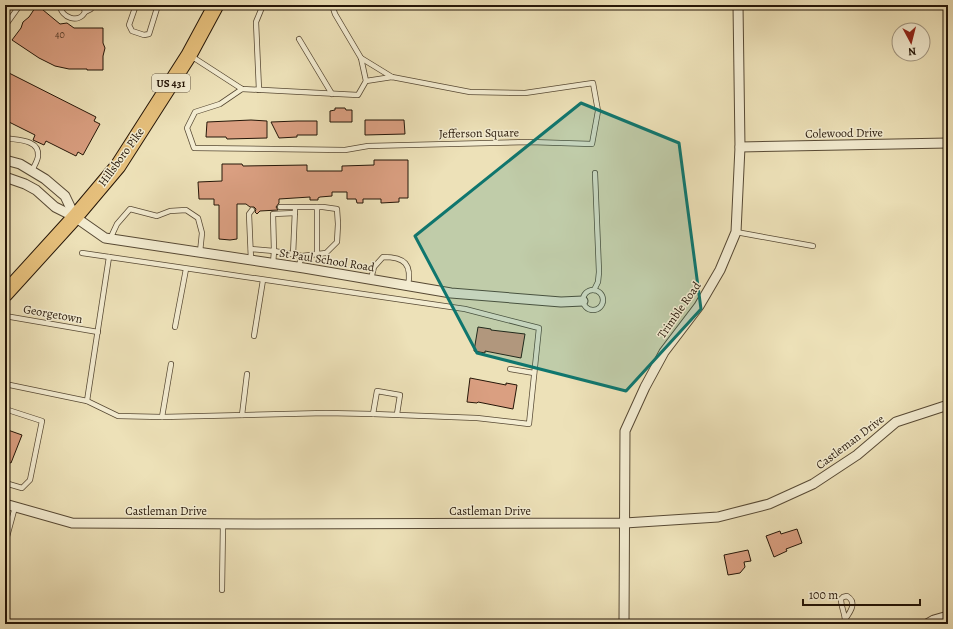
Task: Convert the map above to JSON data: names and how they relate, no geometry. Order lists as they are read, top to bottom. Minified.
{"streets":{"main road":["US 431","Hillsboro Pike"],"street":["Colewood Drive","St Paul School Road","Trimble Road","Castleman Drive"],"lane":["Jefferson Square","Georgetown"]},"crossings":[["Colewood Drive","Trimble Road"],["Hillsboro Pike","St Paul School Road"],["Trimble Road","Castleman Drive"]],"house_numbers":["40"],"scale_bar":"100 m","north":"bottom"}
